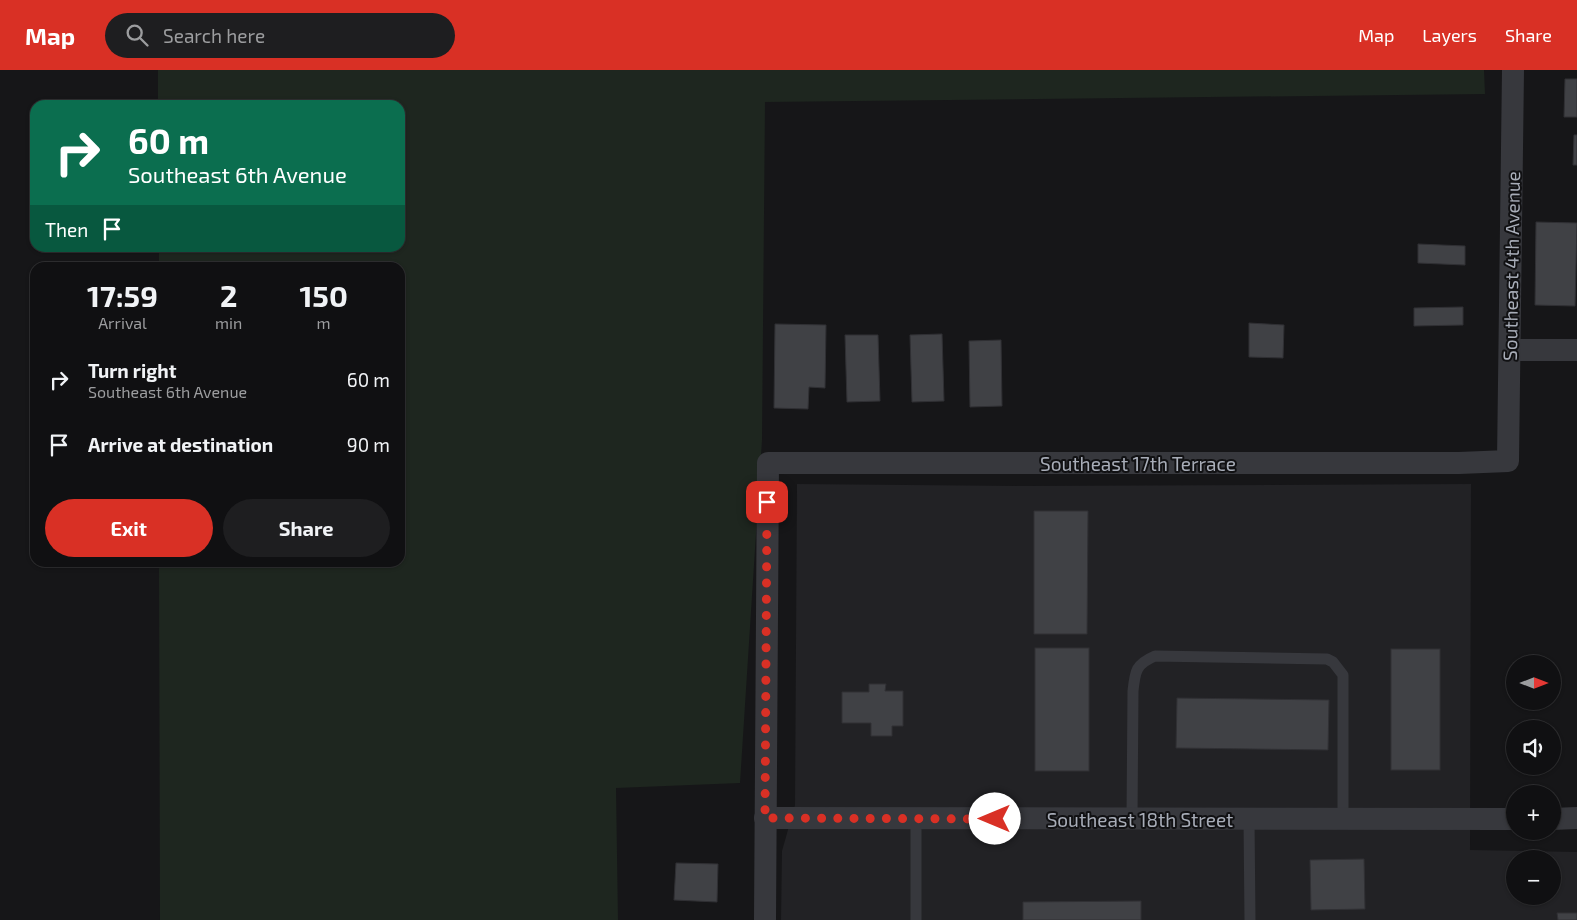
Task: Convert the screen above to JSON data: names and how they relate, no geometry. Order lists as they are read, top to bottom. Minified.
{"streets":{"street":["Southeast 4th Avenue","Southeast 17th Terrace","Southeast 18th Street"]},"crossings":[["Southeast 4th Avenue","Southeast 17th Terrace"],["Southeast 17th Terrace","Southeast 18th Street"]],"north":"right","page":{"header":"Map","search":"Search here","nav":["Map","Layers","Share"],"turn":["60 m","Southeast 6th Avenue"],"then":"Then","eta":["17:59","Arrival","2","min","150","m"],"list":[{"name":"Turn right","note":"Southeast 6th Avenue","value":"60 m"},{"name":"Arrive at destination","value":"90 m"}],"buttons":["Exit","Share"],"map_buttons":["+","−"]}}
